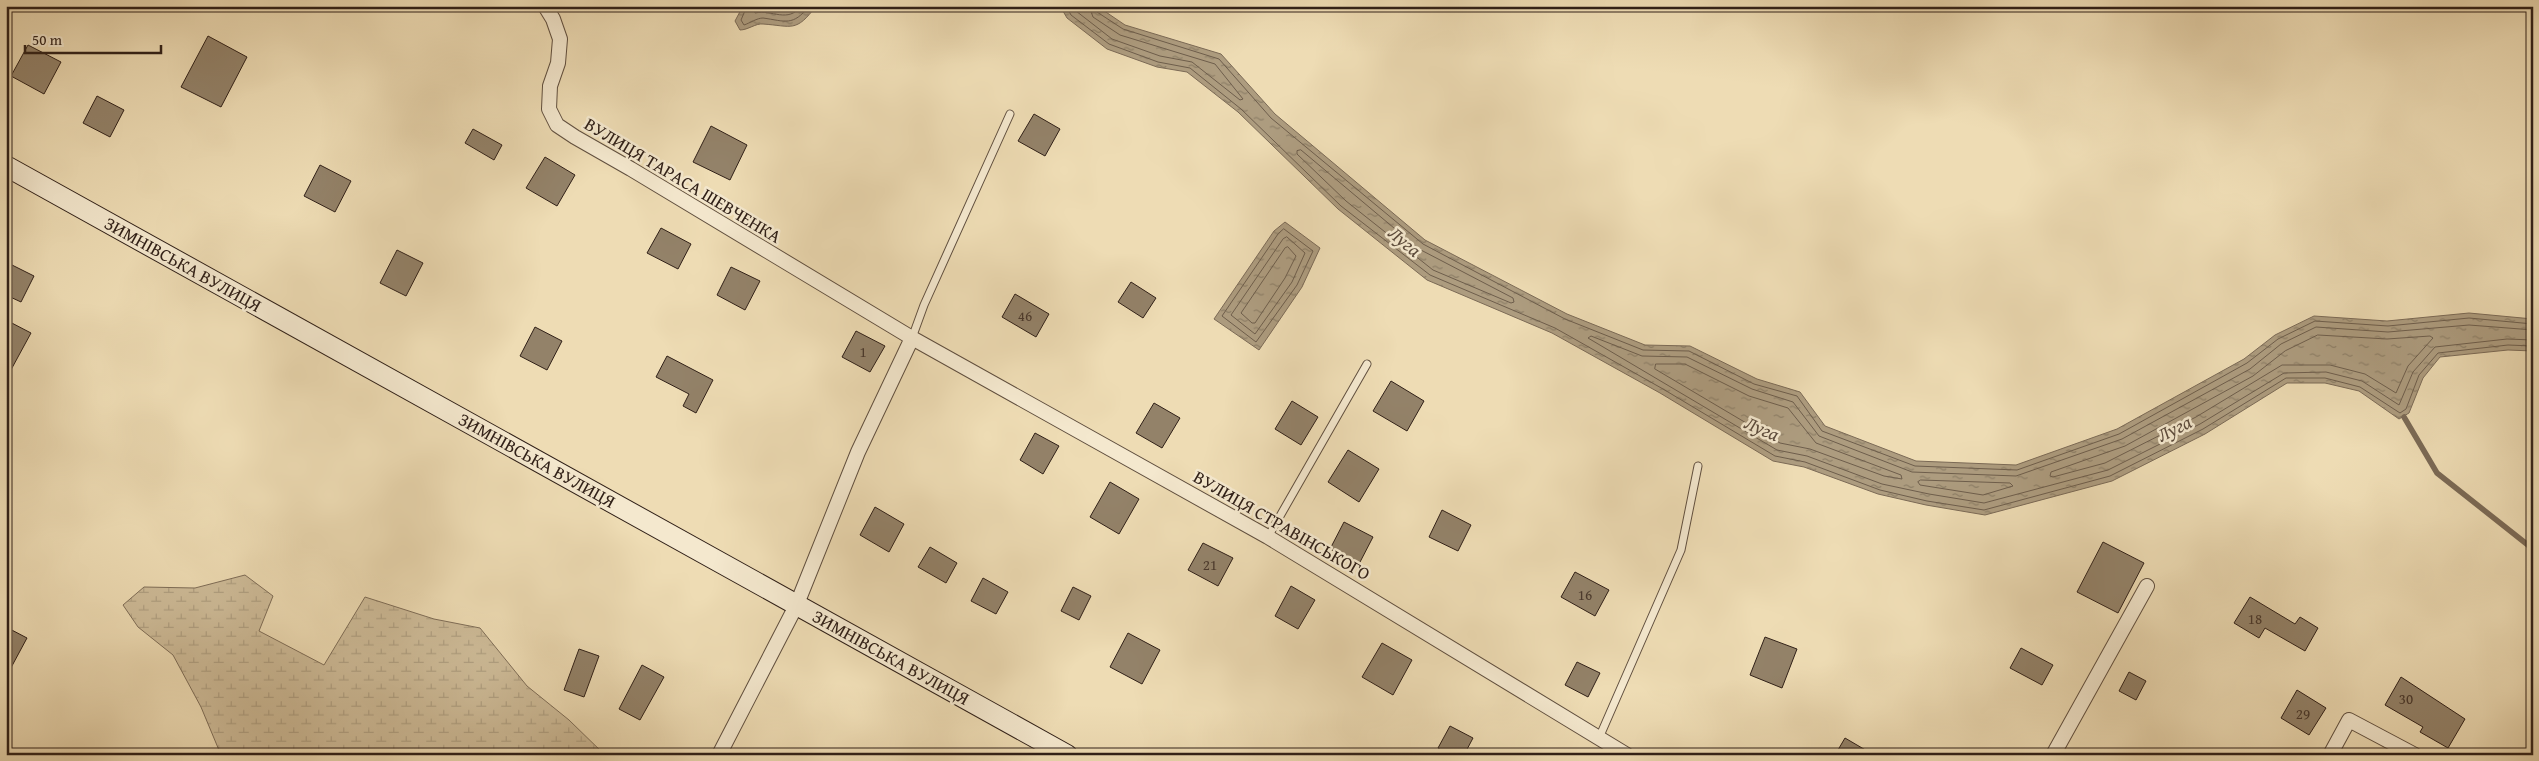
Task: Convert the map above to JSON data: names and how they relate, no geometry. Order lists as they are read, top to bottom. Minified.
{"streets":{"main road":["ЗИМНІВСЬКА ВУЛИЦЯ"],"street":["ВУЛИЦЯ ТАРАСА ШЕВЧЕНКА","ВУЛИЦЯ СТРАВІНСЬКОГО"]},"crossings":[["ВУЛИЦЯ ТАРАСА ШЕВЧЕНКА","ВУЛИЦЯ СТРАВІНСЬКОГО"]],"water":["Луга"],"house_numbers":["46","1","21","16","18","30","29"],"scale_bar":"50 m"}
